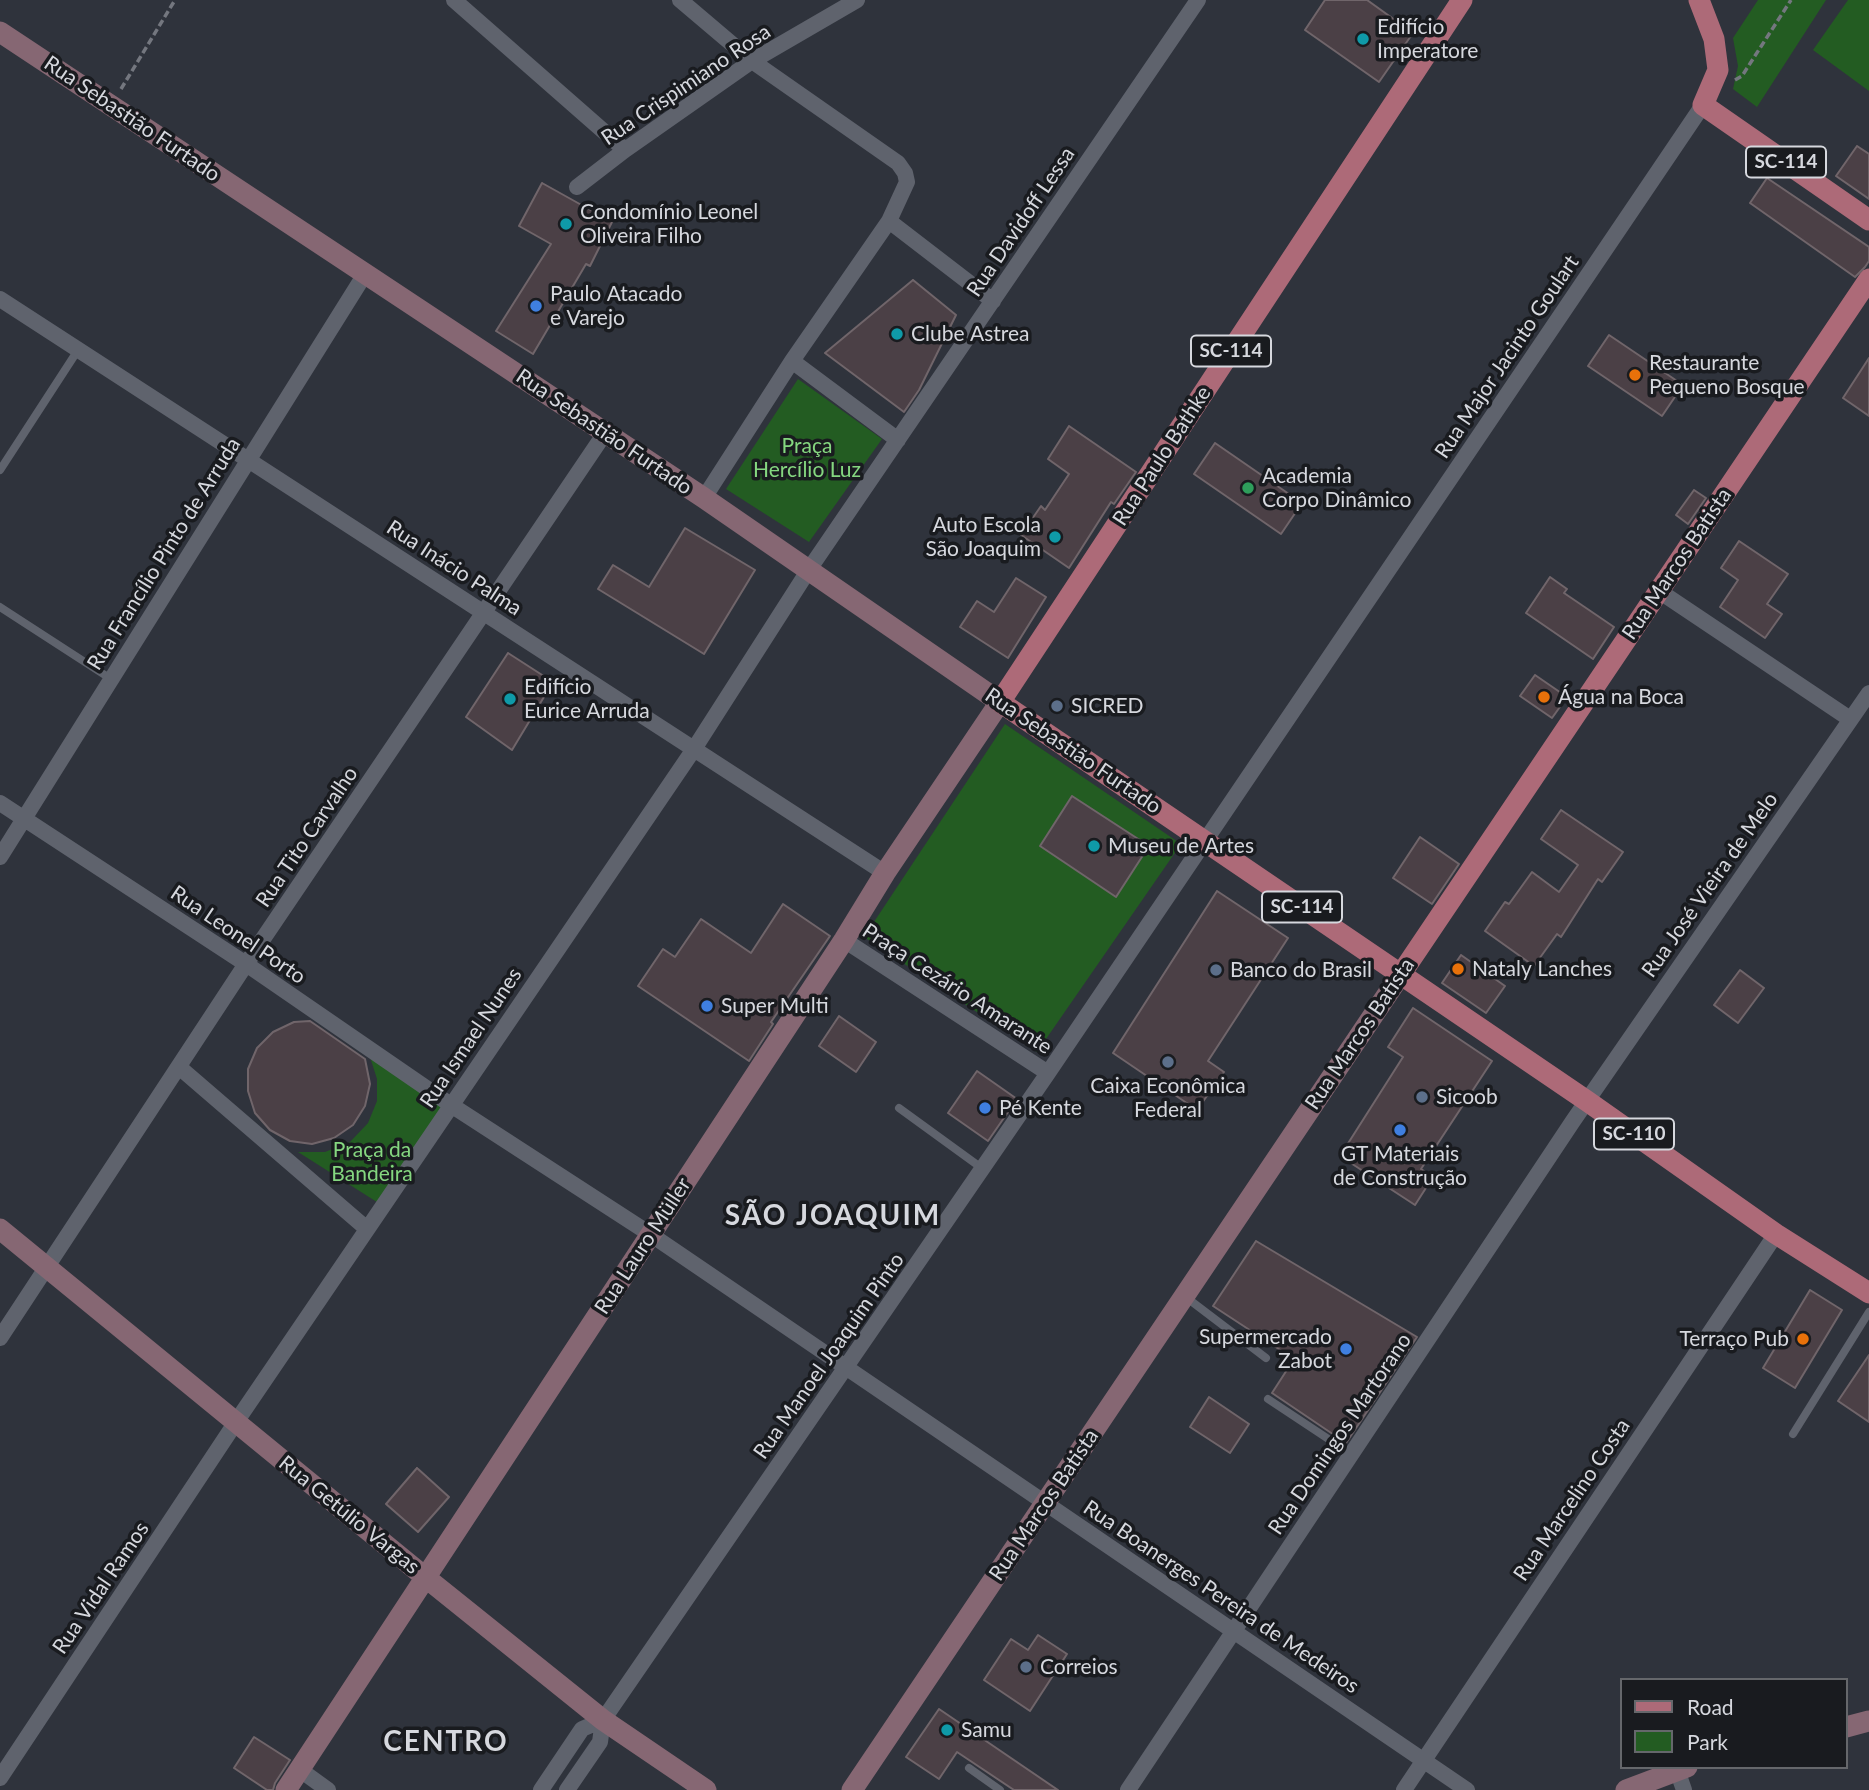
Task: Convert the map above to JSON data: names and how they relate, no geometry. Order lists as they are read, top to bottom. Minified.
{"streets":{"main road":["Rua Sebastião Furtado","SC-114","Rua Paulo Bathke","Rua Marcos Batista","SC-110","Rua Lauro Müller","Rua Getúlio Vargas"],"street":["Rua Crispimiano Rosa","Rua Davidoff Lessa","Rua Major Jacinto Goulart","Rua Francílio Pinto de Arruda","Rua Inácio Palma","Rua Tito Carvalho","Rua José Vieira de Melo","Rua Leonel Porto","Praça Cezário Amarante","Rua Ismael Nunes","Rua Manoel Joaquim Pinto","Rua Domingos Martorano","Rua Marcelino Costa","Rua Vidal Ramos","Rua Boanerges Pereira de Medeiros"]},"crossings":[["Rua Sebastião Furtado","SC-114"],["Rua Sebastião Furtado","Rua Davidoff Lessa"],["Rua Sebastião Furtado","Rua Major Jacinto Goulart"],["Rua Sebastião Furtado","Rua Paulo Bathke"],["Rua Sebastião Furtado","Rua Francílio Pinto de Arruda"],["Rua Sebastião Furtado","Rua Tito Carvalho"],["Rua Sebastião Furtado","Rua Lauro Müller"],["Rua Sebastião Furtado","Rua Manoel Joaquim Pinto"],["SC-114","Rua Major Jacinto Goulart"],["SC-114","Rua Marcos Batista"],["SC-114","SC-110"],["SC-114","Rua Manoel Joaquim Pinto"],["Rua Davidoff Lessa","Rua Inácio Palma"],["Rua Davidoff Lessa","Rua Ismael Nunes"],["Rua Major Jacinto Goulart","Rua Manoel Joaquim Pinto"],["Rua Paulo Bathke","Rua Lauro Müller"],["Rua Francílio Pinto de Arruda","Rua Inácio Palma"],["Rua Francílio Pinto de Arruda","Rua Leonel Porto"],["Rua Marcos Batista","SC-110"],["Rua Marcos Batista","Rua Boanerges Pereira de Medeiros"],["Rua Inácio Palma","Rua Tito Carvalho"],["Rua Inácio Palma","Rua Ismael Nunes"],["Rua Inácio Palma","Rua Lauro Müller"],["Rua Tito Carvalho","Rua Leonel Porto"],["Rua Tito Carvalho","Rua Getúlio Vargas"],["Rua José Vieira de Melo","SC-110"],["Rua José Vieira de Melo","Rua Domingos Martorano"],["Rua Leonel Porto","Rua Ismael Nunes"],["Rua Leonel Porto","Rua Lauro Müller"],["Rua Leonel Porto","Rua Boanerges Pereira de Medeiros"],["Praça Cezário Amarante","Rua Lauro Müller"],["Praça Cezário Amarante","Rua Manoel Joaquim Pinto"],["Rua Ismael Nunes","Rua Getúlio Vargas"],["Rua Ismael Nunes","Rua Vidal Ramos"],["SC-110","Rua Domingos Martorano"],["SC-110","Rua Marcelino Costa"],["Rua Lauro Müller","Rua Getúlio Vargas"],["Rua Lauro Müller","Rua Boanerges Pereira de Medeiros"],["Rua Manoel Joaquim Pinto","Rua Getúlio Vargas"],["Rua Manoel Joaquim Pinto","Rua Boanerges Pereira de Medeiros"],["Rua Domingos Martorano","Rua Boanerges Pereira de Medeiros"],["Rua Marcelino Costa","Rua Boanerges Pereira de Medeiros"],["Rua Getúlio Vargas","Rua Vidal Ramos"]],"districts":["SÃO JOAQUIM","CENTRO"],"parks":["Praça Hercílio Luz","Praça da Bandeira"],"places":["Edifício Imperatore","Condomínio Leonel Oliveira Filho","Paulo Atacado e Varejo","Clube Astrea","Restaurante Pequeno Bosque","Academia Corpo Dinâmico","Auto Escola São Joaquim","Água na Boca","Edifício Eurice Arruda","SICRED","Museu de Artes","Nataly Lanches","Banco do Brasil","Super Multi","Caixa Econômica Federal","Sicoob","Pé Kente","GT Materiais de Construção","Terraço Pub","Supermercado Zabot","Correios","Samu"],"legend":["Road","Park"]}
